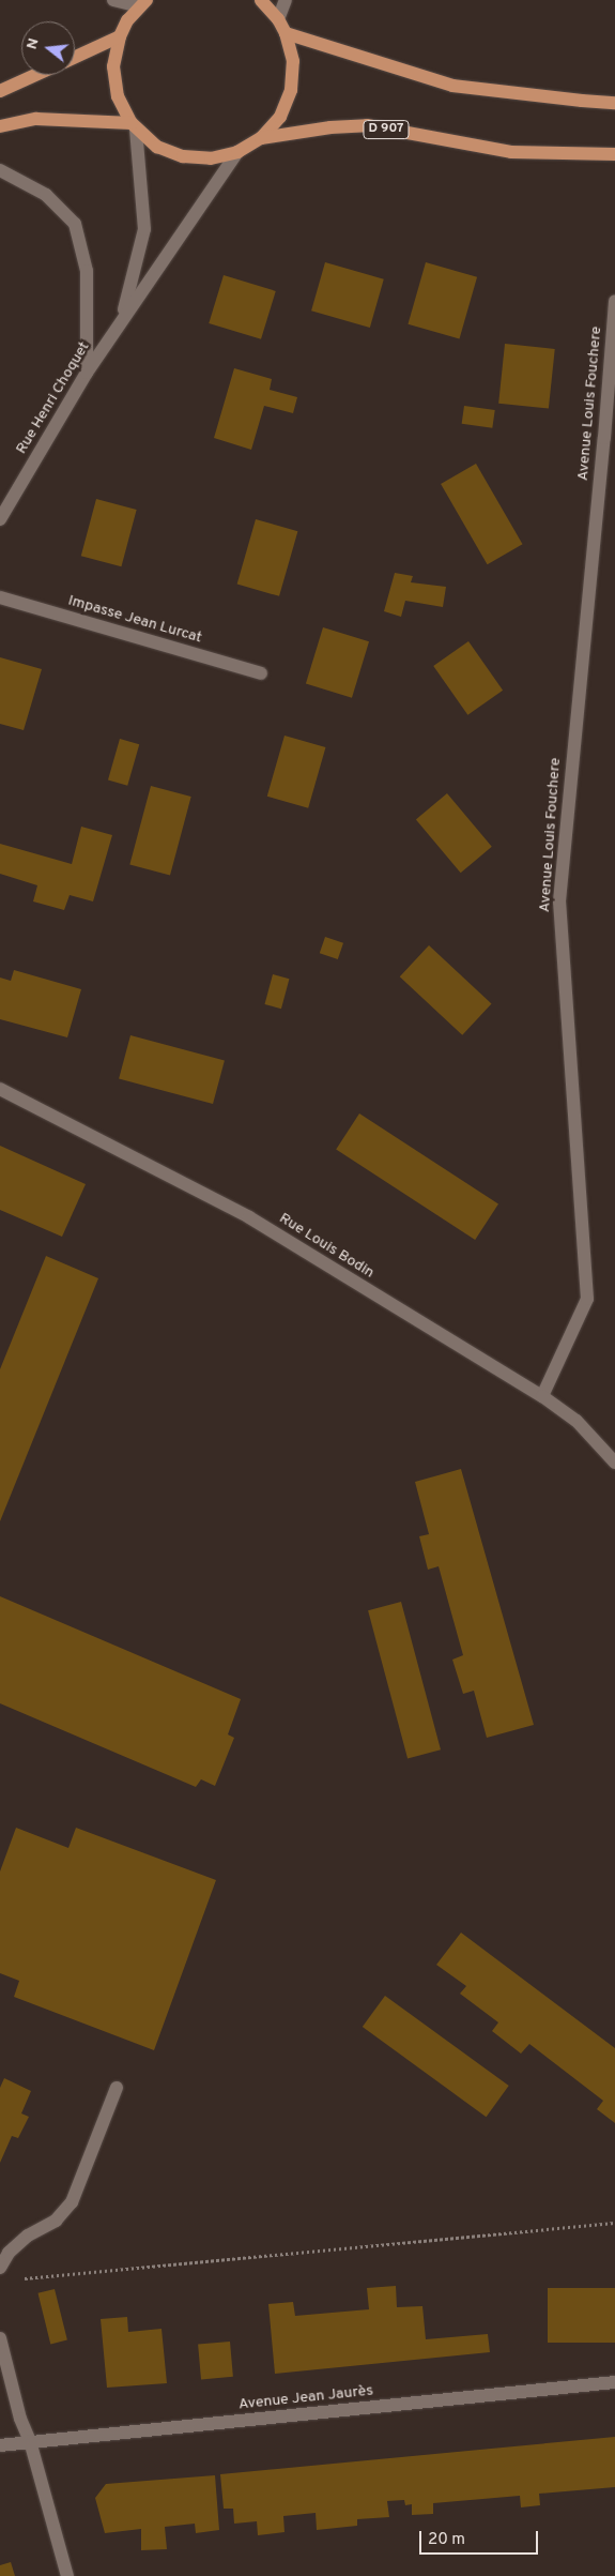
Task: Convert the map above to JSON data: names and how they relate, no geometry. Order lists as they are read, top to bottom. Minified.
{"streets":{"main road":["D 907"],"street":["Rue Henri Choquet","Avenue Louis Fouchere","Impasse Jean Lurcat","Rue Louis Bodin","Avenue Jean Jaurès"]},"crossings":[["Avenue Louis Fouchere","Rue Louis Bodin"]],"scale_bar":"20 m","north":"left"}
